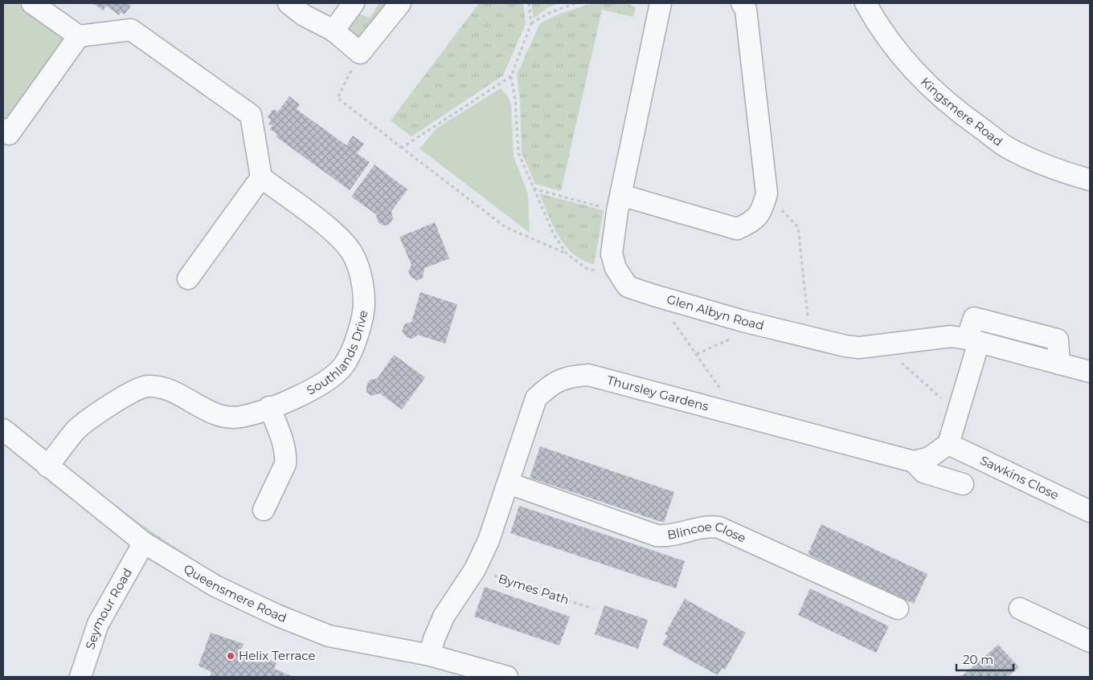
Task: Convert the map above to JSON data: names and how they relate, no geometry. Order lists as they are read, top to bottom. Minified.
{"streets":{"street":["Kingsmere Road","Glen Albyn Road","Southlands Drive","Thursley Gardens","Sawkins Close","Blincoe Close","Queensmere Road","Seymour Road"],"path":["Bymes Path"]},"crossings":[["Southlands Drive","Queensmere Road"],["Thursley Gardens","Blincoe Close"],["Thursley Gardens","Bymes Path"],["Thursley Gardens","Queensmere Road"],["Queensmere Road","Seymour Road"]],"places":["Helix Terrace"],"scale_bar":"20 m"}
